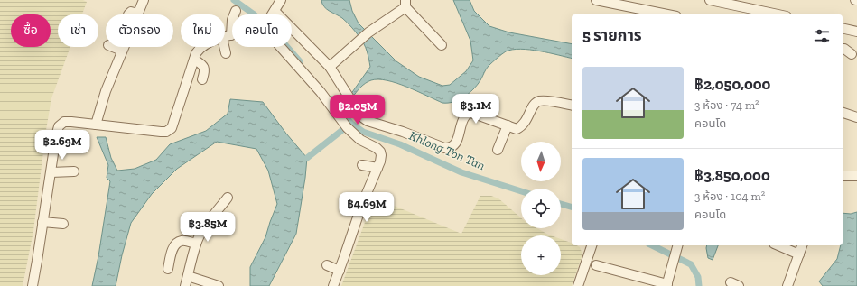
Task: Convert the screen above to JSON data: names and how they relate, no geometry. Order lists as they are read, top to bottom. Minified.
{"water":["Khlong Ton Tan"],"north":"bottom","page":{"chip":["ซื้อ","เช่า","ตัวกรอง","ใหม่","คอนโด"],"heading":"5 รายการ","list":[{"name":"฿2,050,000","note":"3 ห้อง · 74 m² · คอนโด"},{"name":"฿3,850,000","note":"3 ห้อง · 104 m² · คอนโด"}],"price":["฿3.1M","฿2.05M","฿2.69M","฿4.69M","฿3.85M"],"map_buttons":"+"}}
